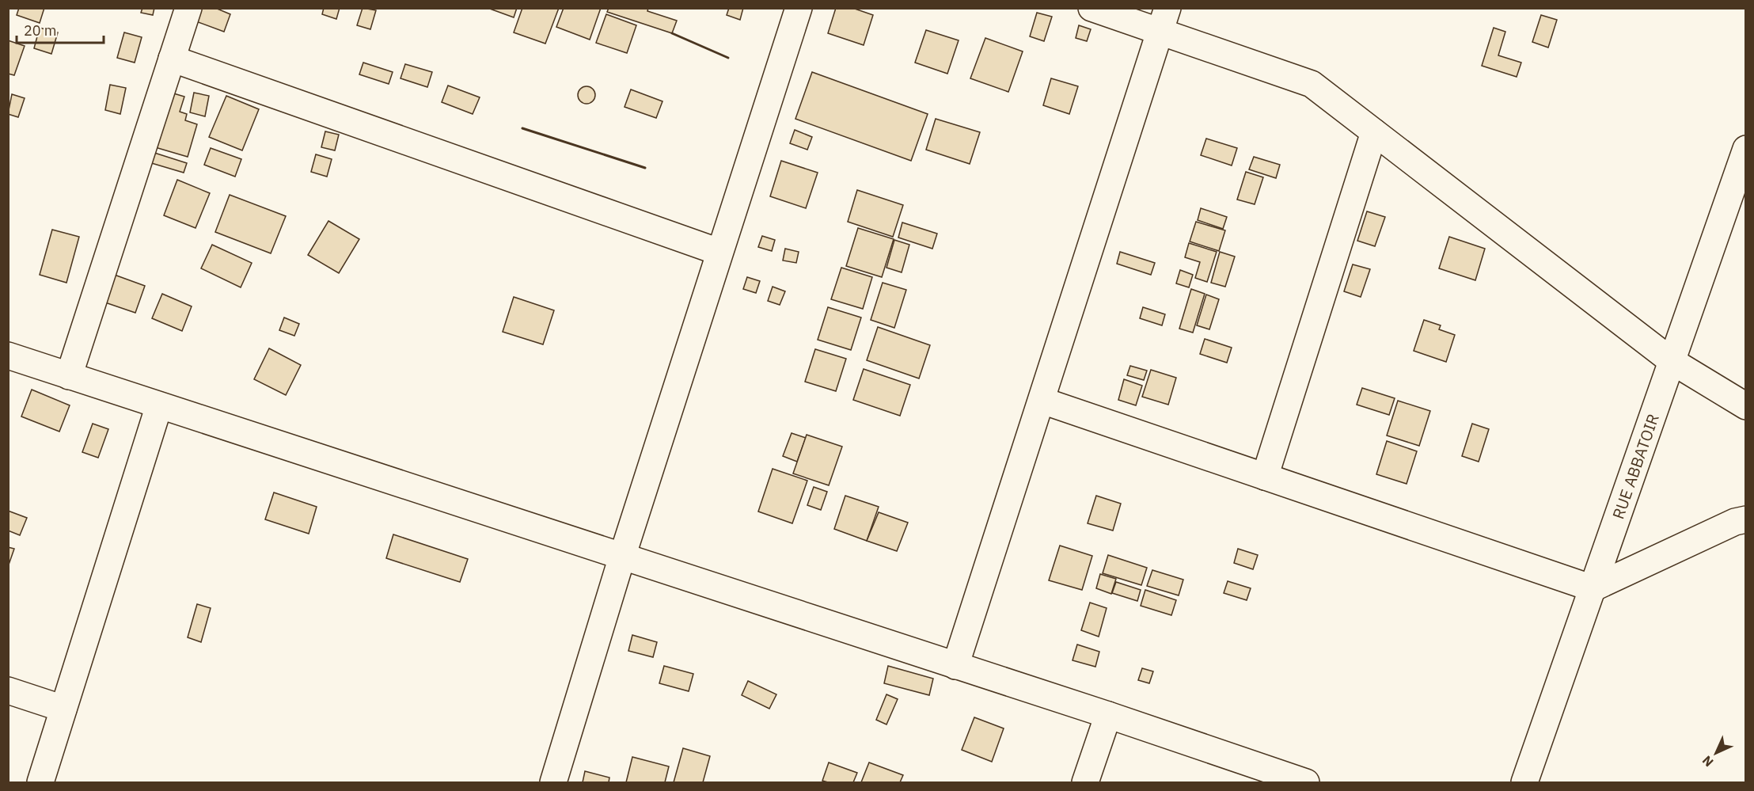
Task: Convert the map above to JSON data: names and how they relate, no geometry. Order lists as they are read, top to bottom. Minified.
{"streets":{"street":["RUE ABBATOIR"]},"scale_bar":"20 m","north":"bottom left"}
